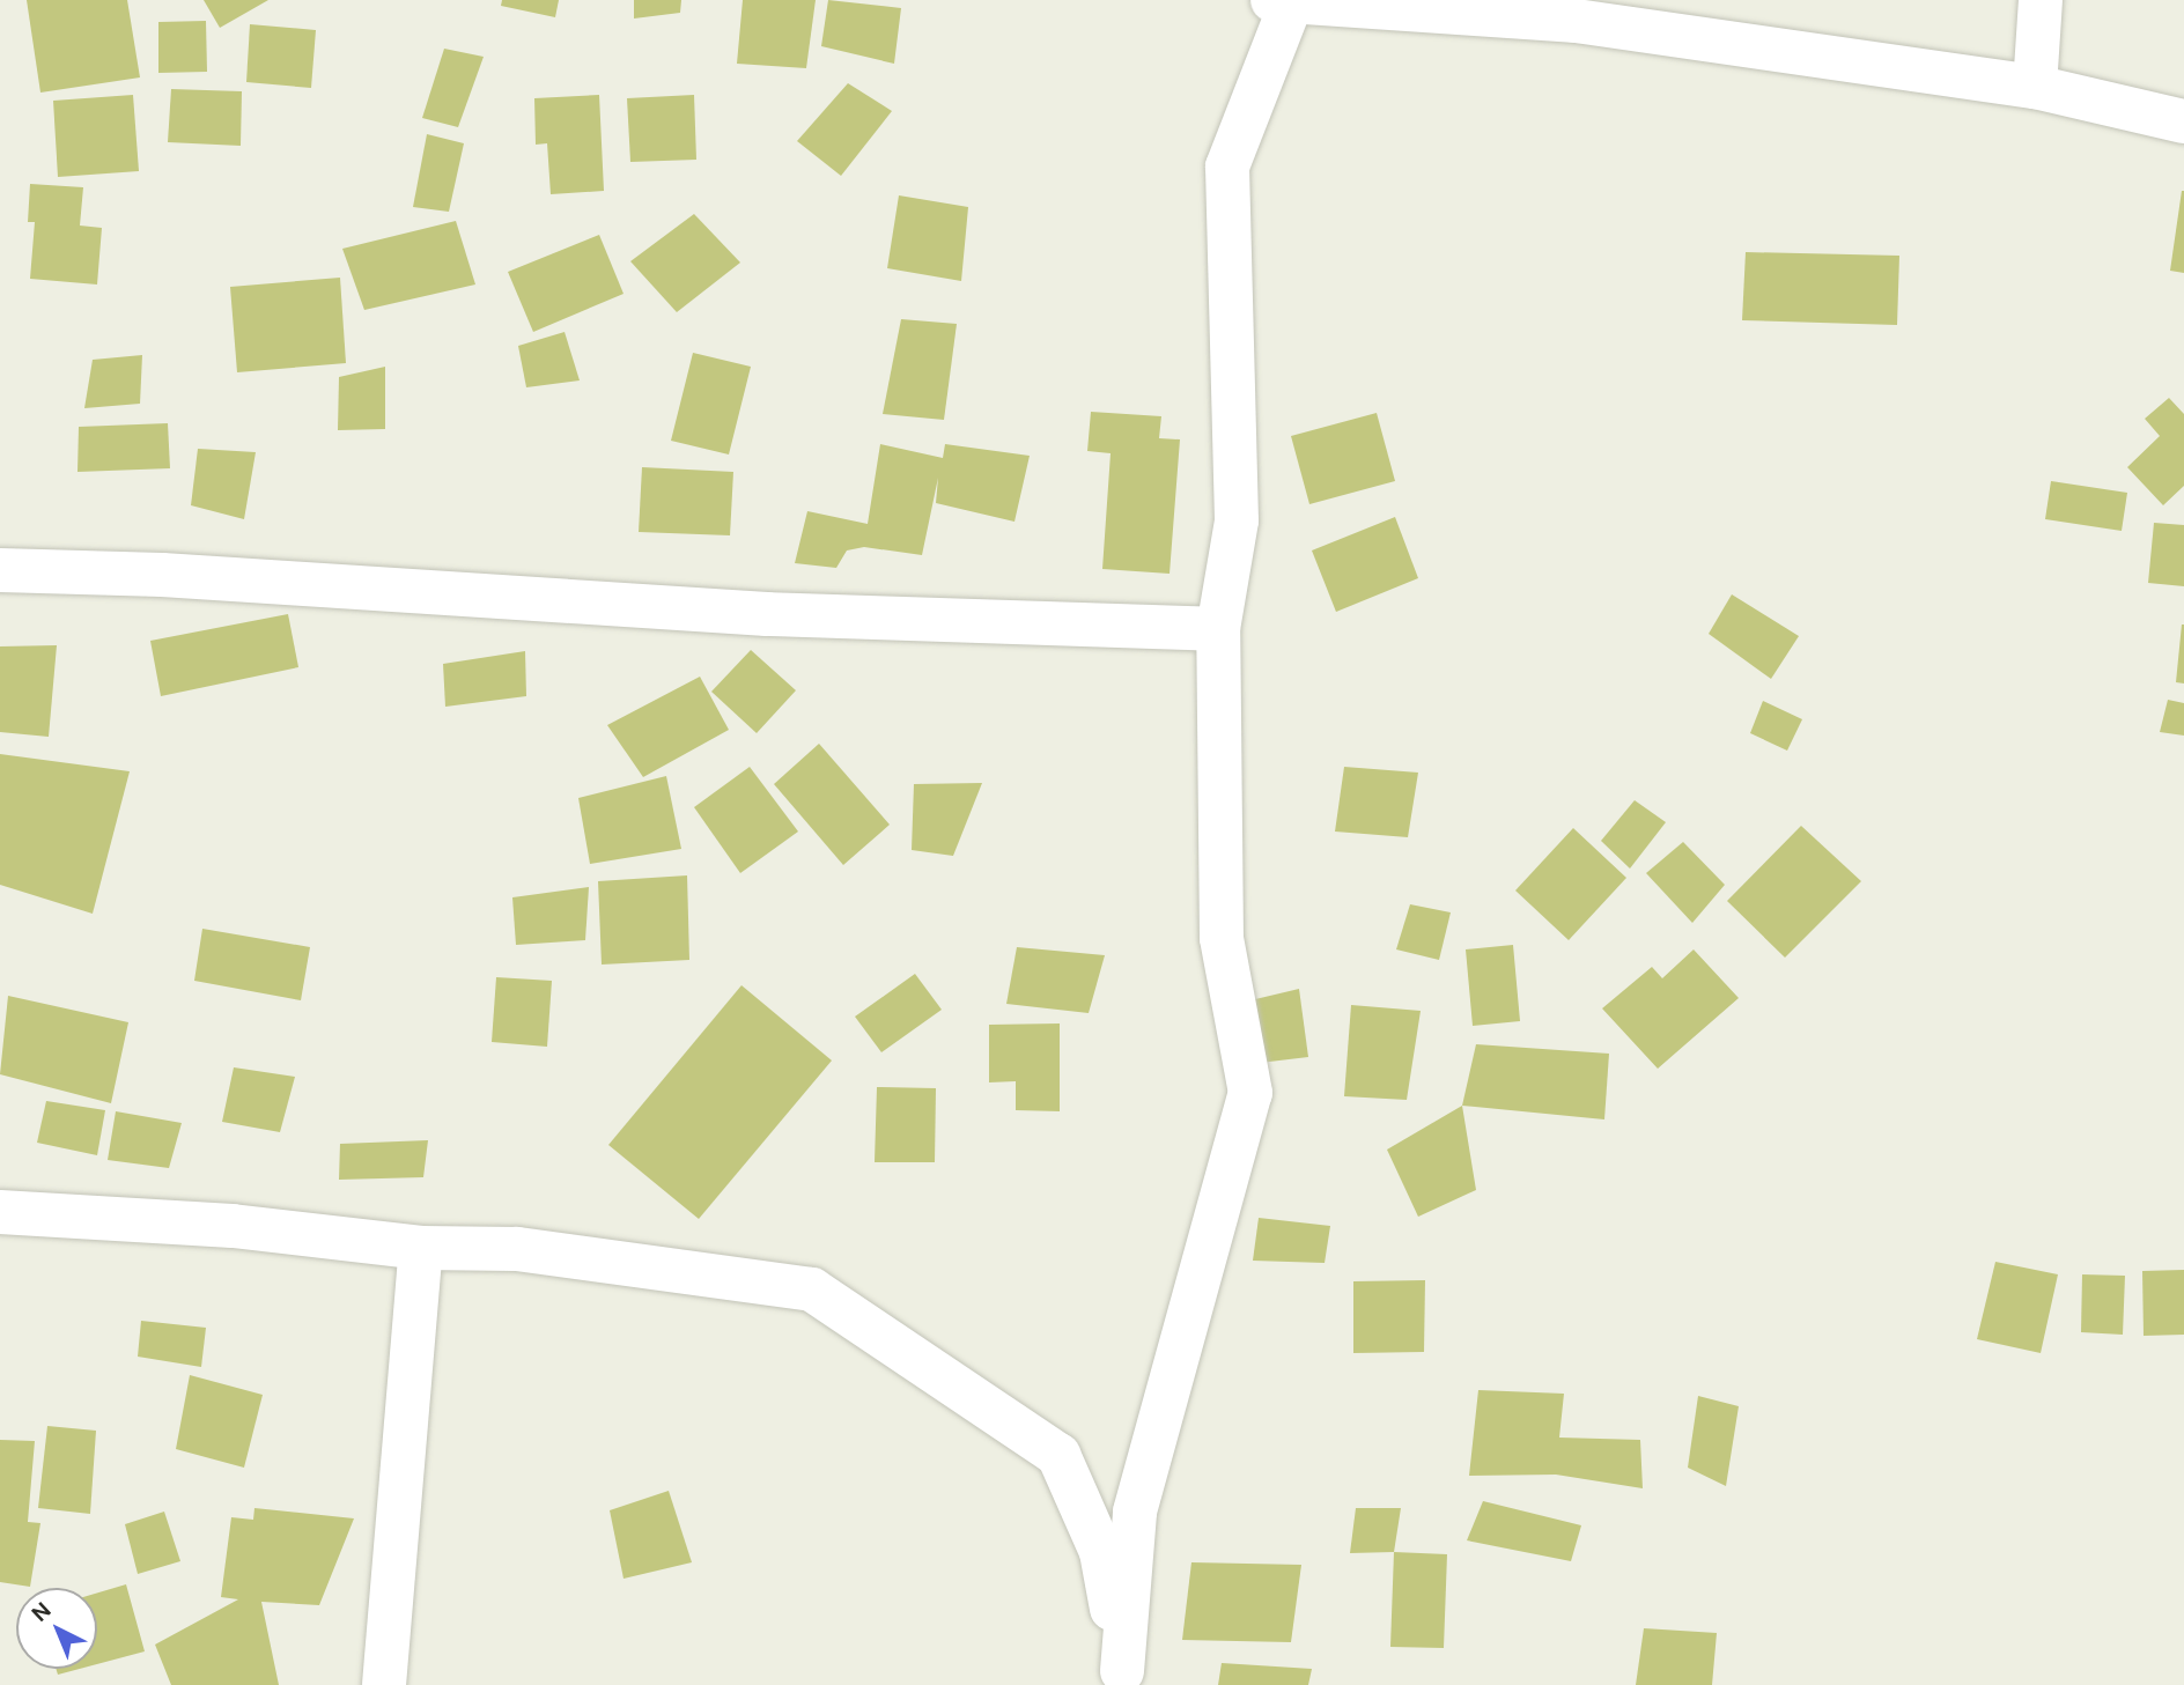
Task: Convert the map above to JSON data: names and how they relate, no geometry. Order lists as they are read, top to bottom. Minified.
{"north":"top left"}
